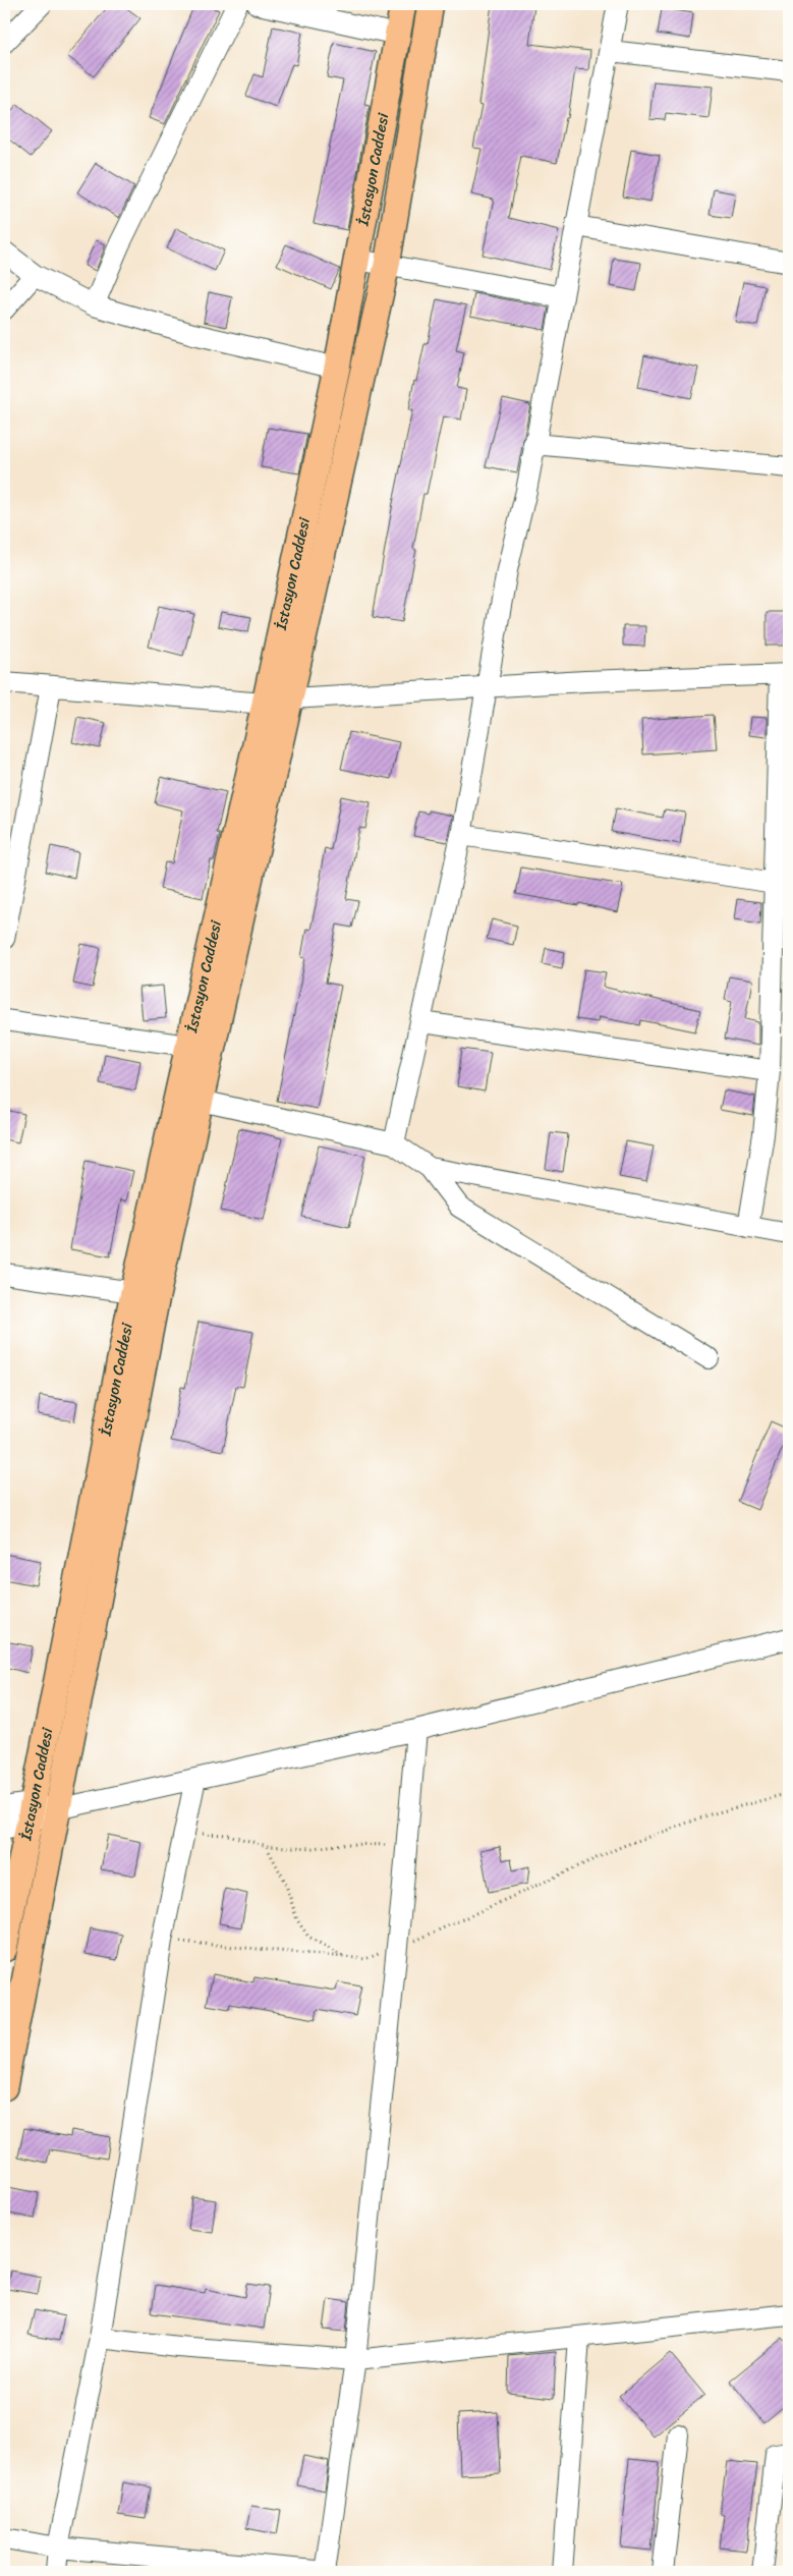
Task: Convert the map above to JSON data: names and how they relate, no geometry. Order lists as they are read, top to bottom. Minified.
{"streets":{"main road":["İstasyon Caddesi"]}}
